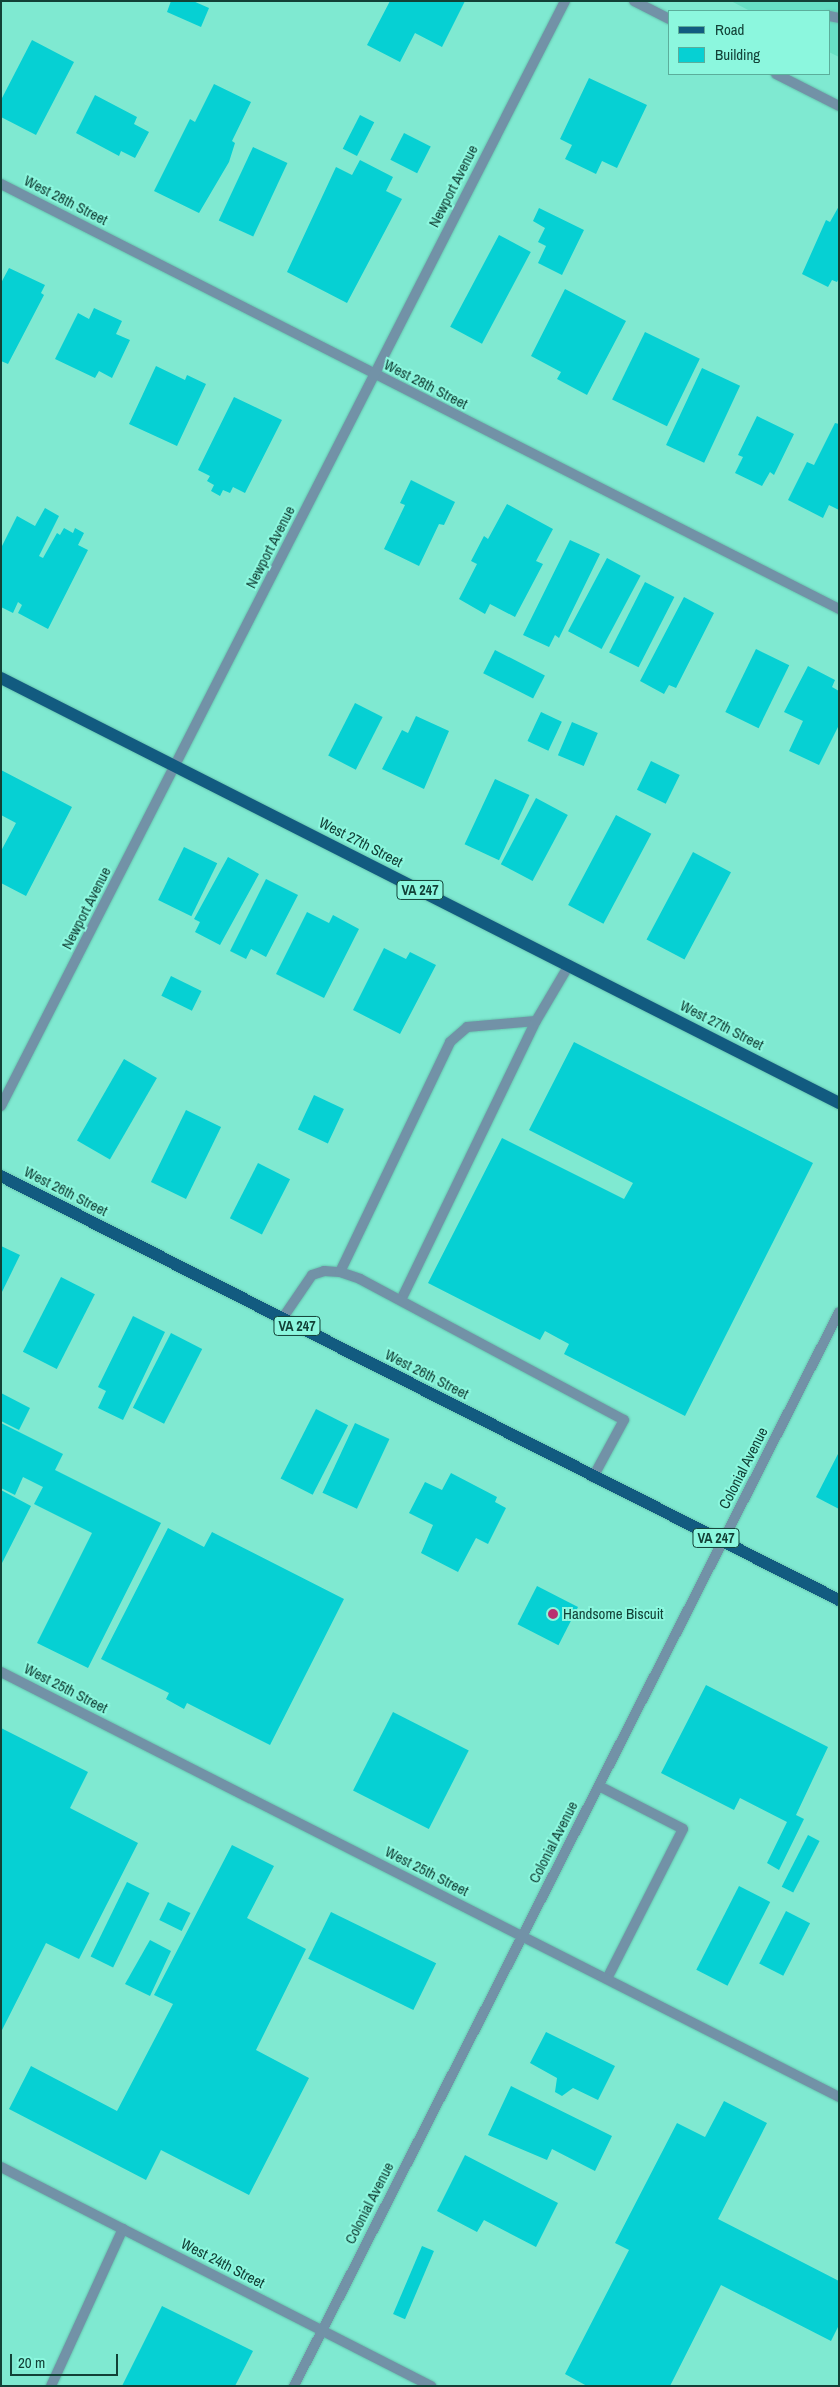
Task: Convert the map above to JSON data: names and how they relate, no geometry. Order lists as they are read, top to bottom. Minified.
{"streets":{"main road":["West 27th Street","VA 247","West 26th Street"],"street":["Newport Avenue","West 28th Street","Colonial Avenue","West 25th Street","West 24th Street"]},"crossings":[["Newport Avenue","West 28th Street"],["Newport Avenue","West 27th Street"],["West 26th Street","Colonial Avenue"],["Colonial Avenue","West 25th Street"],["Colonial Avenue","West 24th Street"]],"places":["Handsome Biscuit"],"legend":["Road","Building"],"scale_bar":"20 m"}
